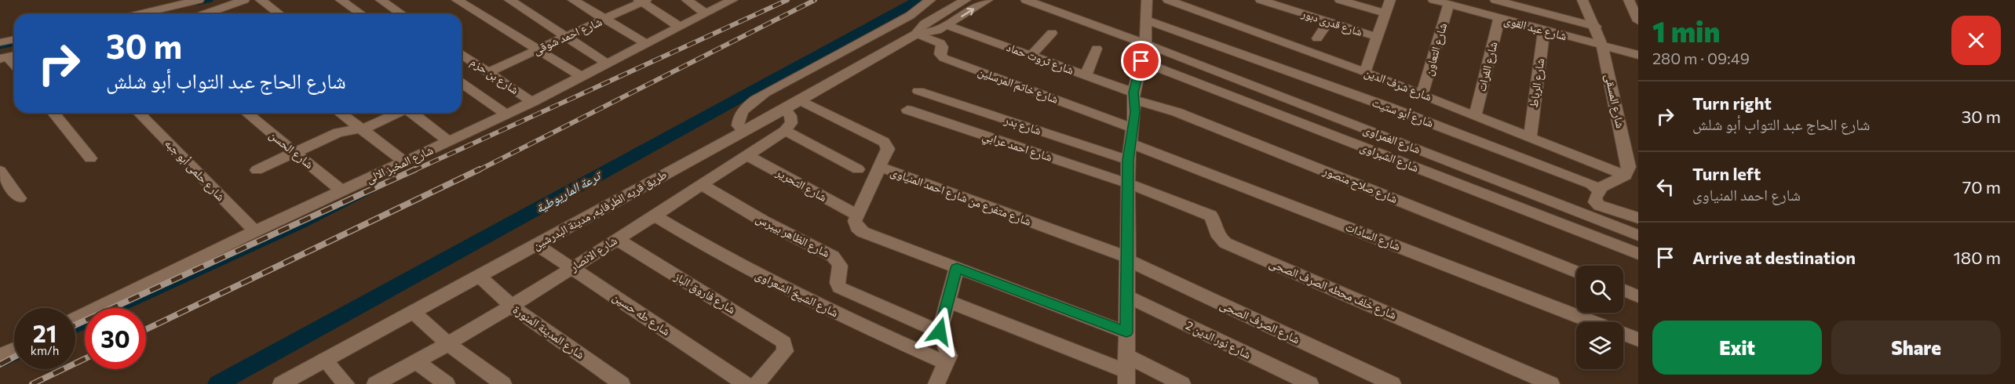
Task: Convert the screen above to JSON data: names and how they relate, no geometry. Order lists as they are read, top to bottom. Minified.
{"streets":{"street":["شارع قدرى دبور","شارع عبد القوى","شارع احمد شوقى","شارع التعاون","شارع ثروت حماد","شارع الفرات","شارع بن حزم","شارع الرباط","شارع شرف الدين","شارع خاتم المرسلين","شارع المسقى","شارع أبو ستيت","شارع بدر","شارع الغمراوى","شارع احمد عرابي","شارع الحسن","شارع الشبراوى","شارع المخبز الالى","شارع حلمى أبو جبه","شارع التحرير","شارع صلاح منصور","شارع متفرع من شارع احمد المنياوى","طريق قريه الطرفايه, مدينة البدرشين","شارع الظاهر بيبرس","شارع السادات","شارع الانصار","شارع خلف محطه الصرف الصحى","شارع فاروق الباز","شارع الشيخ الشعراوى","شارع طه حسين","شارع الصرف الصحى","شارع المدينة المنورة","شارع نور الدين 2"]},"crossings":[["شارع عبد القوى","شارع التعاون"],["شارع عبد القوى","شارع الفرات"],["شارع عبد القوى","شارع الرباط"],["شارع عبد القوى","شارع المسقى"],["شارع احمد شوقى","شارع بن حزم"],["شارع التعاون","شارع شرف الدين"],["شارع ثروت حماد","شارع صلاح منصور"],["شارع ثروت حماد","طريق قريه الطرفايه, مدينة البدرشين"],["شارع الفرات","شارع شرف الدين"],["شارع بن حزم","شارع المخبز الالى"],["شارع الرباط","شارع شرف الدين"],["شارع شرف الدين","شارع المسقى"],["شارع خاتم المرسلين","طريق قريه الطرفايه, مدينة البدرشين"],["شارع احمد عرابي","شارع خلف محطه الصرف الصحى"],["شارع الحسن","شارع المخبز الالى"],["شارع المخبز الالى","شارع حلمى أبو جبه"],["شارع التحرير","شارع الانصار"],["شارع متفرع من شارع احمد المنياوى","طريق قريه الطرفايه, مدينة البدرشين"],["شارع متفرع من شارع احمد المنياوى","شارع الصرف الصحى"],["طريق قريه الطرفايه, مدينة البدرشين","شارع طه حسين"],["طريق قريه الطرفايه, مدينة البدرشين","شارع المدينة المنورة"],["شارع الظاهر بيبرس","شارع الانصار"],["شارع الانصار","شارع فاروق الباز"],["شارع الانصار","شارع الشيخ الشعراوى"],["شارع الانصار","شارع طه حسين"],["شارع الانصار","شارع المدينة المنورة"]],"water":["ترعة الماريوطية"],"page":{"heading":["1 min","280 m · 09:49"],"turn":["30 m","شارع الحاج عبد التواب أبو شلش"],"list":[{"name":"Turn right","note":"شارع الحاج عبد التواب أبو شلش","value":"30 m"},{"name":"Turn left","note":"شارع احمد المنياوى","value":"70 m"},{"name":"Arrive at destination","value":"180 m"}],"speed":"21 km/h","limit":"30","buttons":["Exit","Share"]}}
